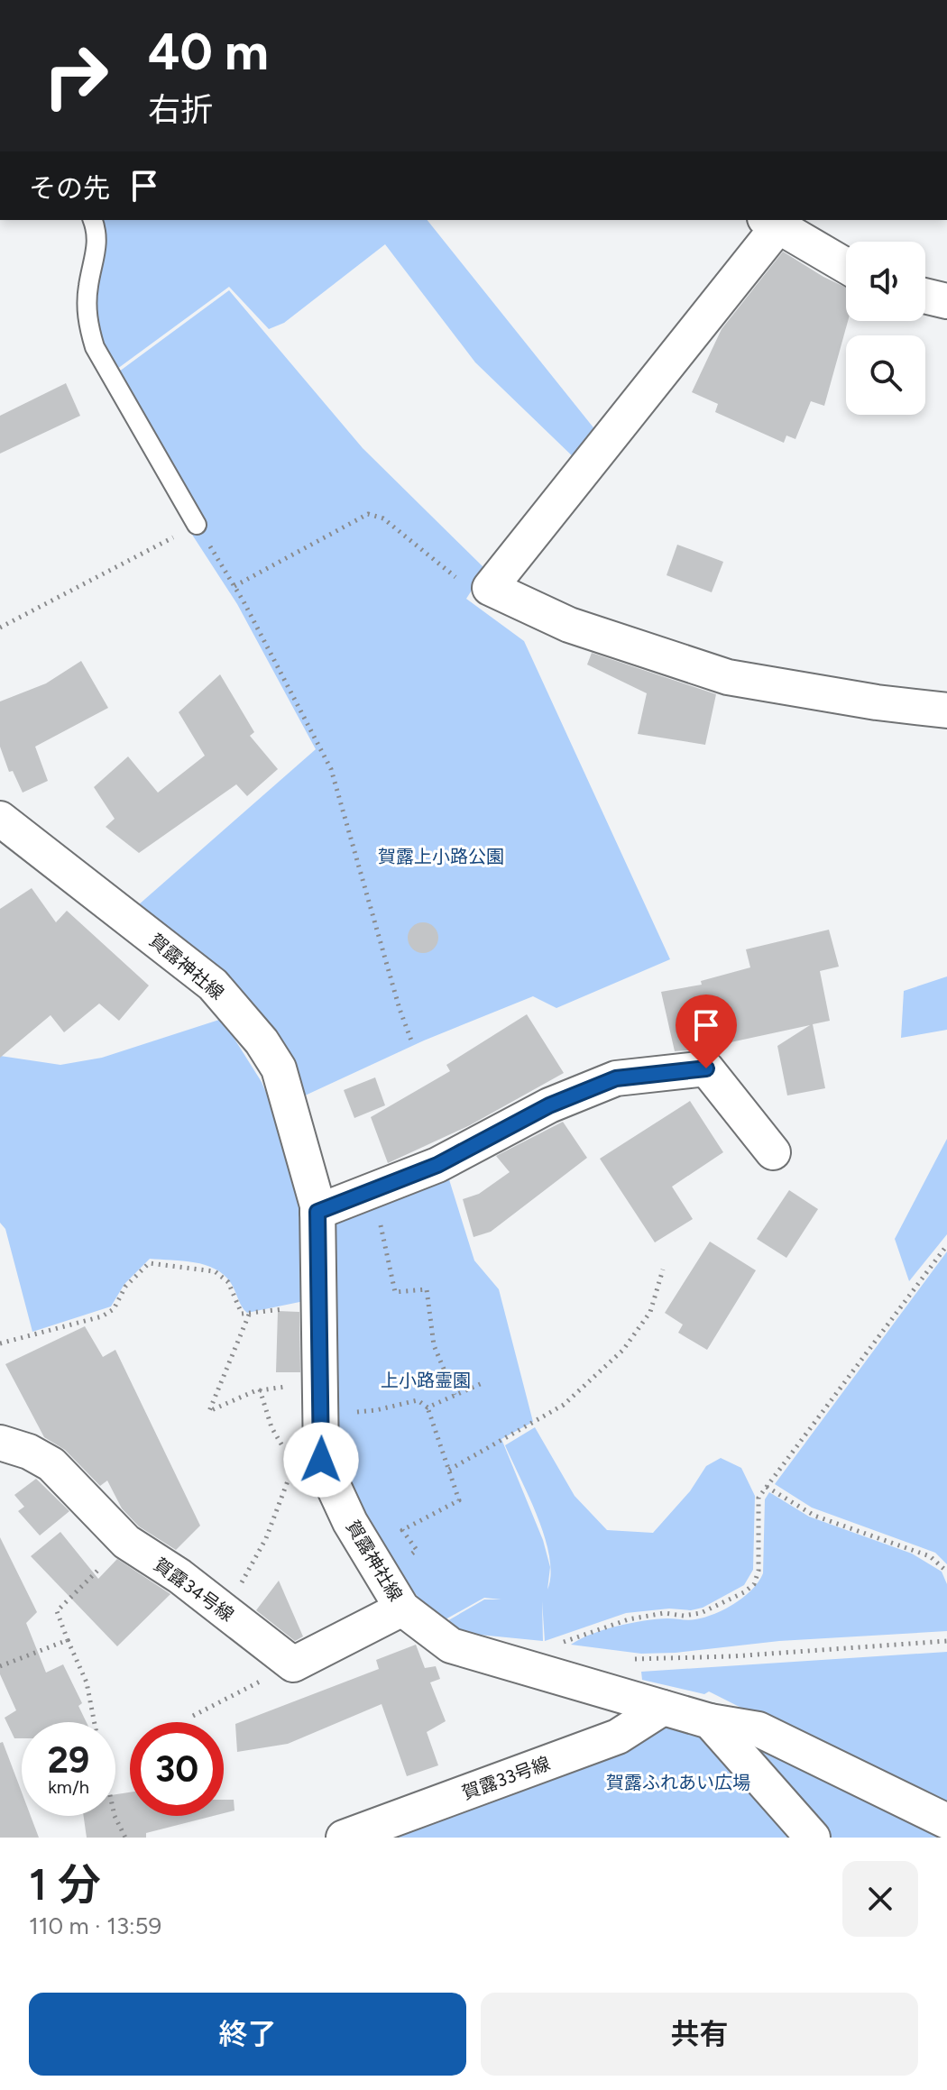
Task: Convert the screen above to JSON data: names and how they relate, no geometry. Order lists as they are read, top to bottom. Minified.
{"streets":{"street":["賀露神社線","賀露34号線","賀露33号線"]},"crossings":[["賀露神社線","賀露33号線"]],"parks":["賀露上小路公園","上小路霊園","賀露ふれあい広場"],"page":{"turn":["40 m","右折"],"then":"その先","speed":"29 km/h","limit":"30","heading":["1 分","110 m · 13:59"],"buttons":["終了","共有"]}}
